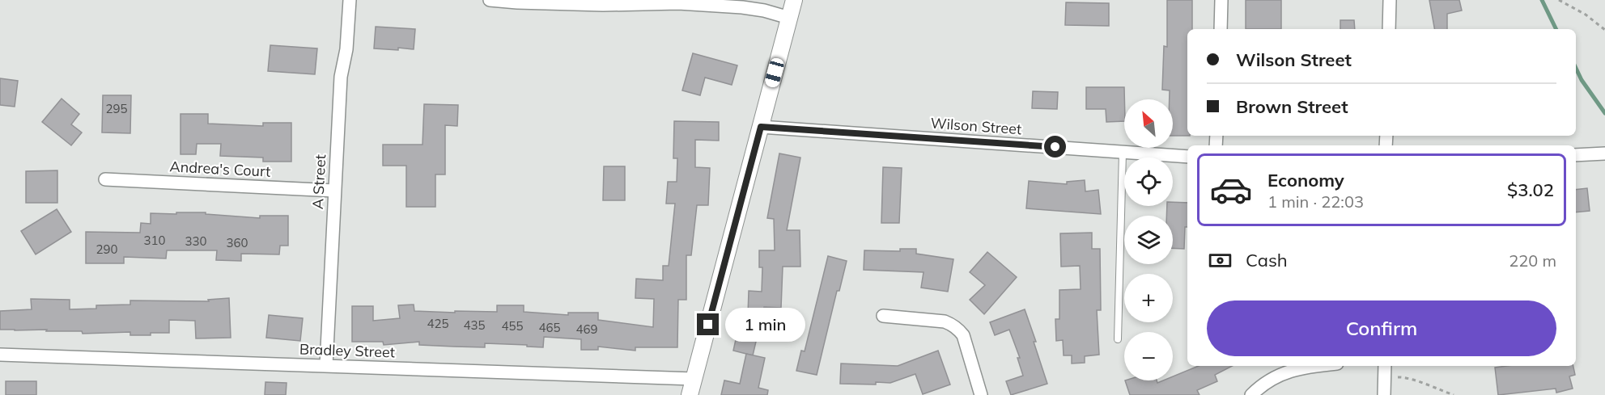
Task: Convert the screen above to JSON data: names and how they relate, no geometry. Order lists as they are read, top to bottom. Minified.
{"streets":{"street":["Wilson Street","Andrea's Court","A Street","Bradley Street"]},"crossings":[["Andrea's Court","A Street"],["A Street","Bradley Street"]],"house_numbers":["295","310","330","360","290","425","435","455","465","469"],"north":"top left","page":{"banner":["Wilson Street","Brown Street"],"map_buttons":["+","−"],"list":[{"name":"Economy","note":"1 min · 22:03","value":"$3.02"}],"pay":["Cash","220 m"],"buttons":"Confirm","bubble":"1 min"}}
